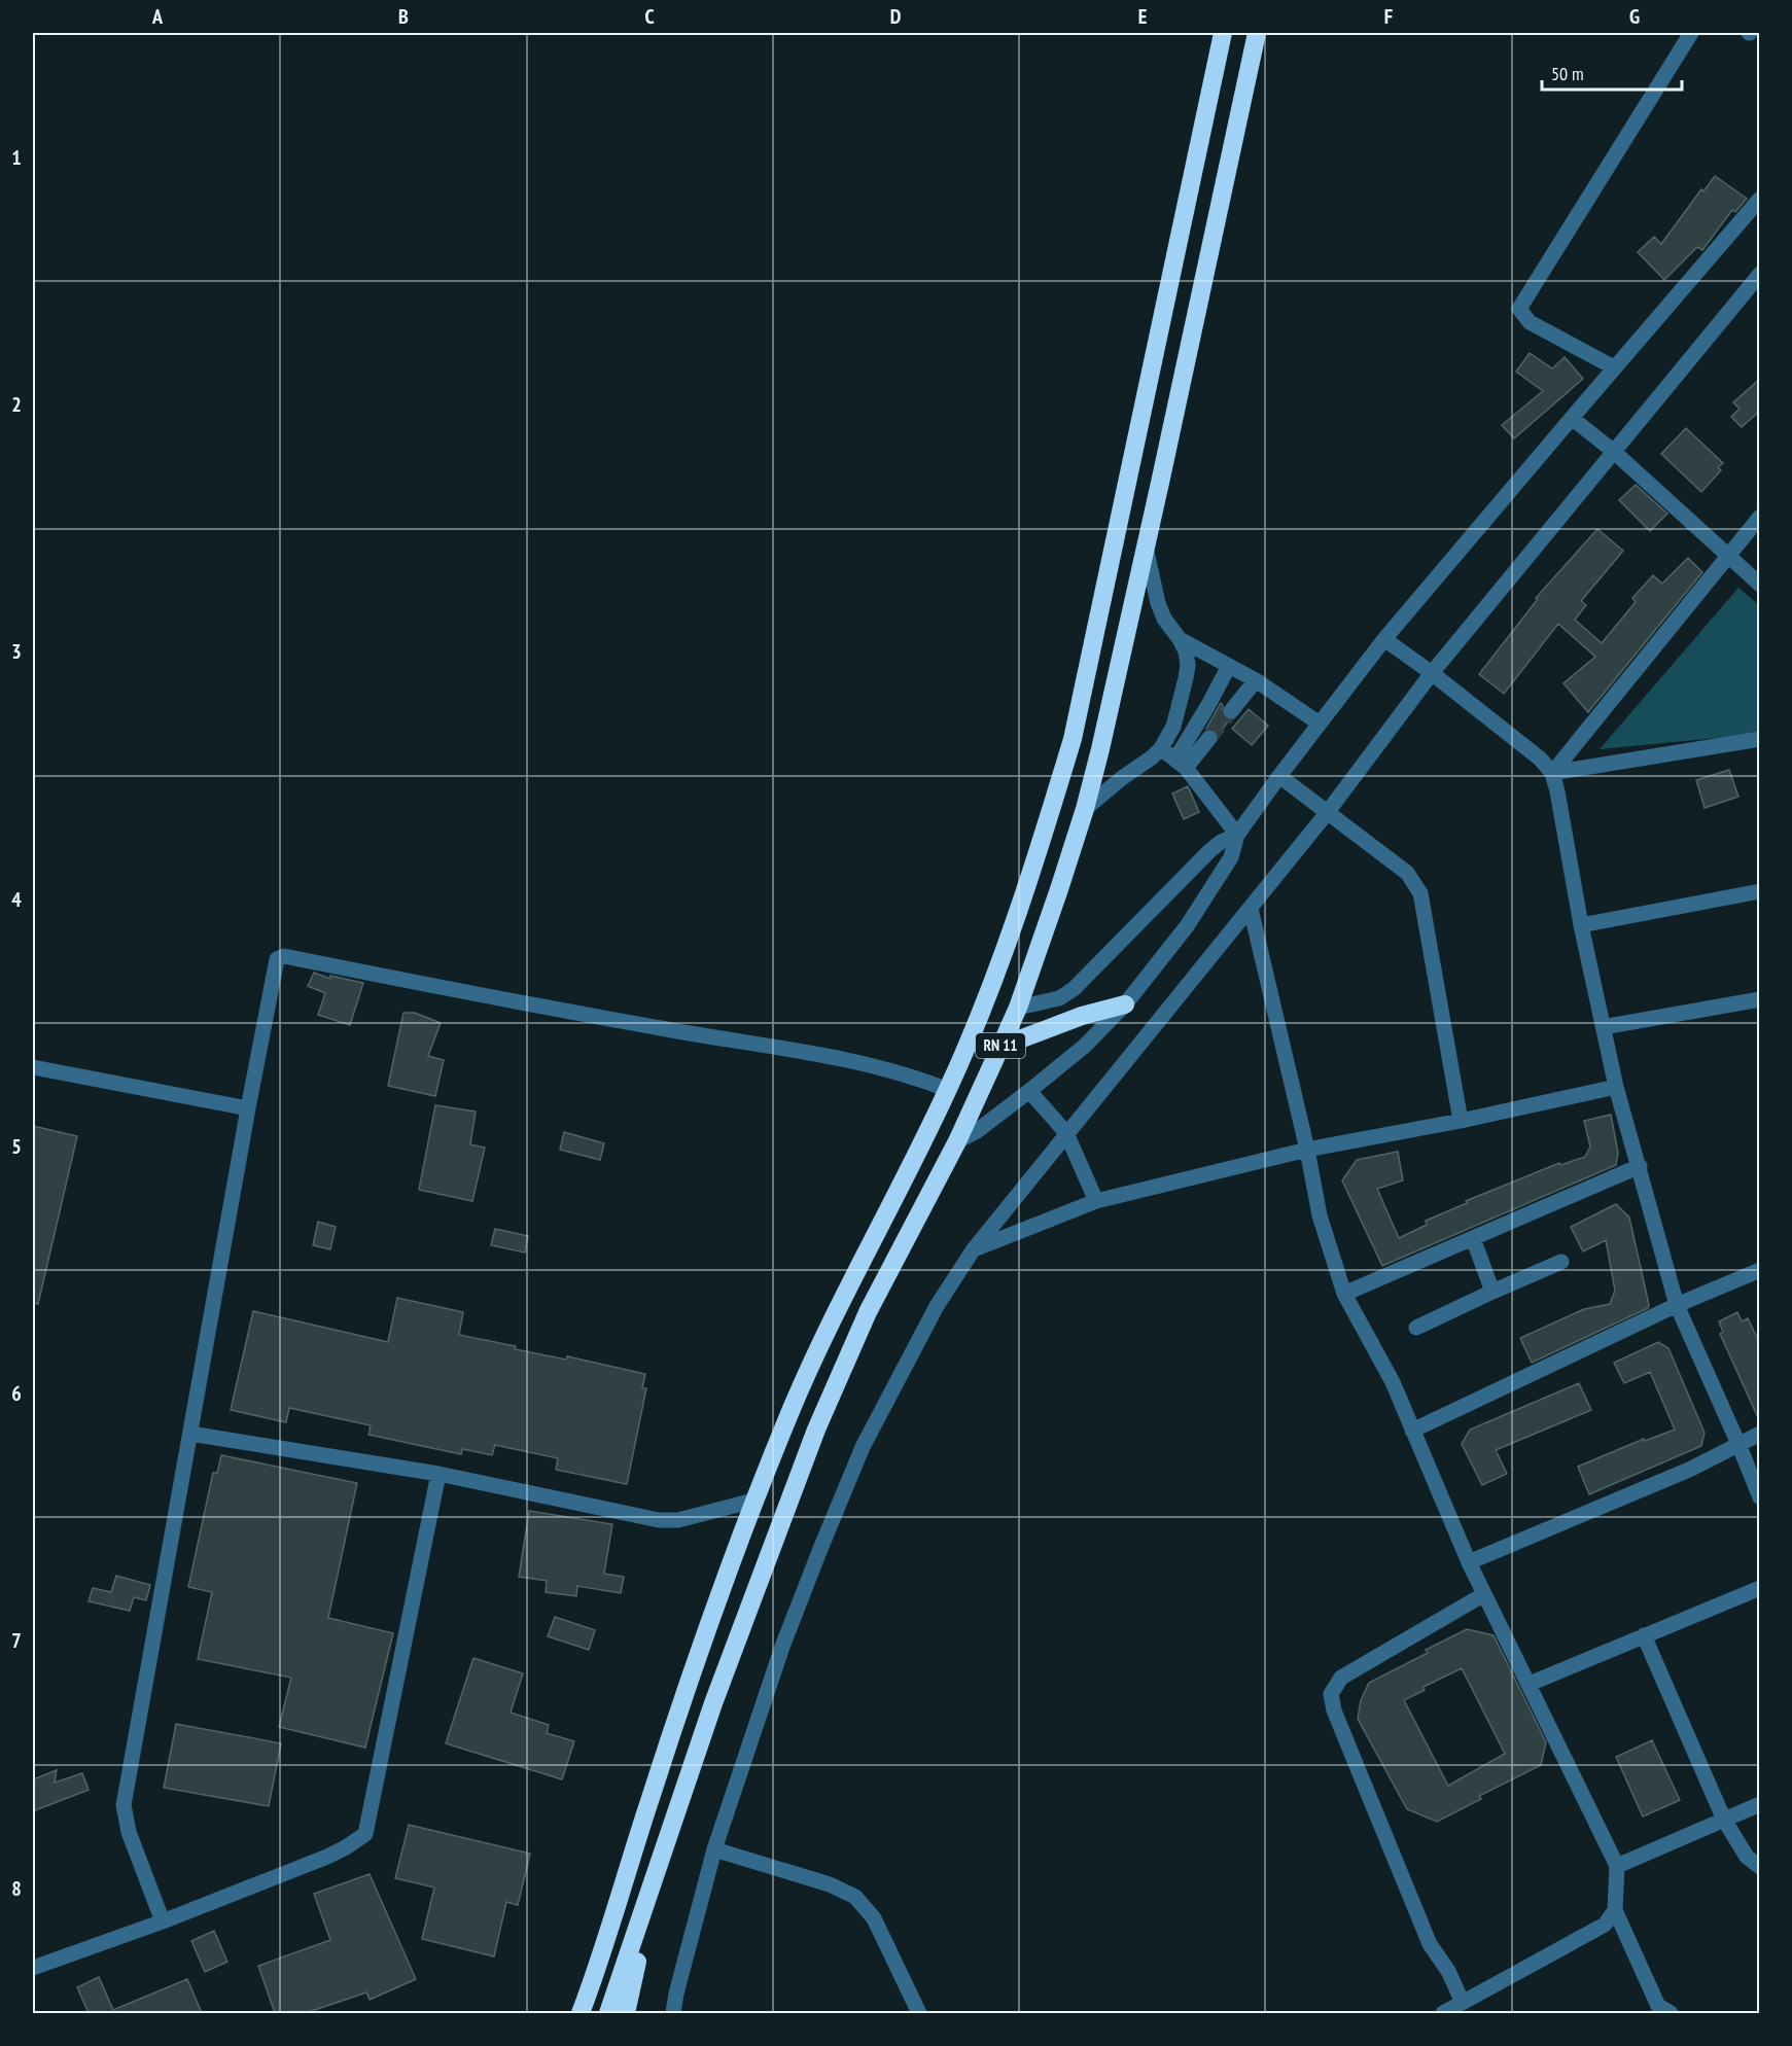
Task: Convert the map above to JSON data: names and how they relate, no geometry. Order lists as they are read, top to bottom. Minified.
{"streets":{"highway":["RN 11"]},"scale_bar":"50 m","grid":{"columns":["A","B","C","D","E","F","G"],"rows":["1","2","3","4","5","6","7","8"]}}
